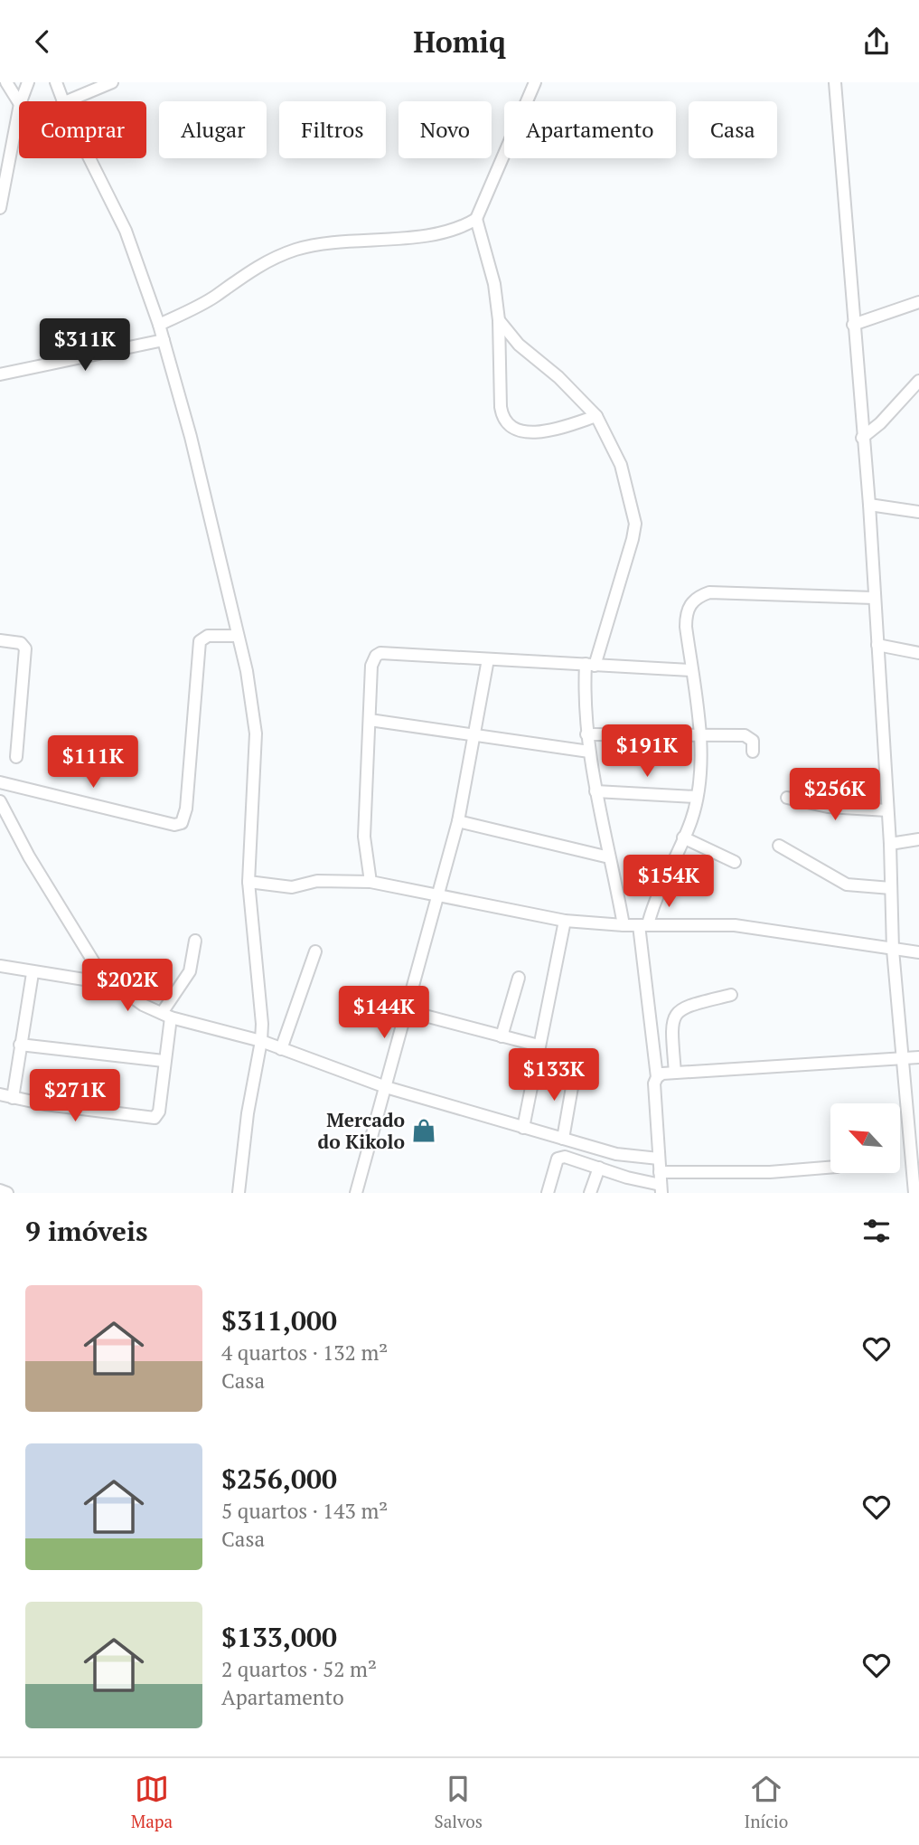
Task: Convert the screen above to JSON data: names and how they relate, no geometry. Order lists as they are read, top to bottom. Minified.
{"places":{"shop":["Mercado do Kikolo"]},"north":"top left","page":{"header":"Homiq","chip":["Comprar","Alugar","Filtros","Novo","Apartamento","Casa"],"price":["$311K","$191K","$111K","$256K","$154K","$202K","$144K","$133K","$271K"],"heading":"9 imóveis","list":[{"name":"$311,000","note":"4 quartos · 132 m² · Casa"},{"name":"$256,000","note":"5 quartos · 143 m² · Casa"},{"name":"$133,000","note":"2 quartos · 52 m² · Apartamento"}],"tabs":["Mapa","Salvos","Início"]}}
